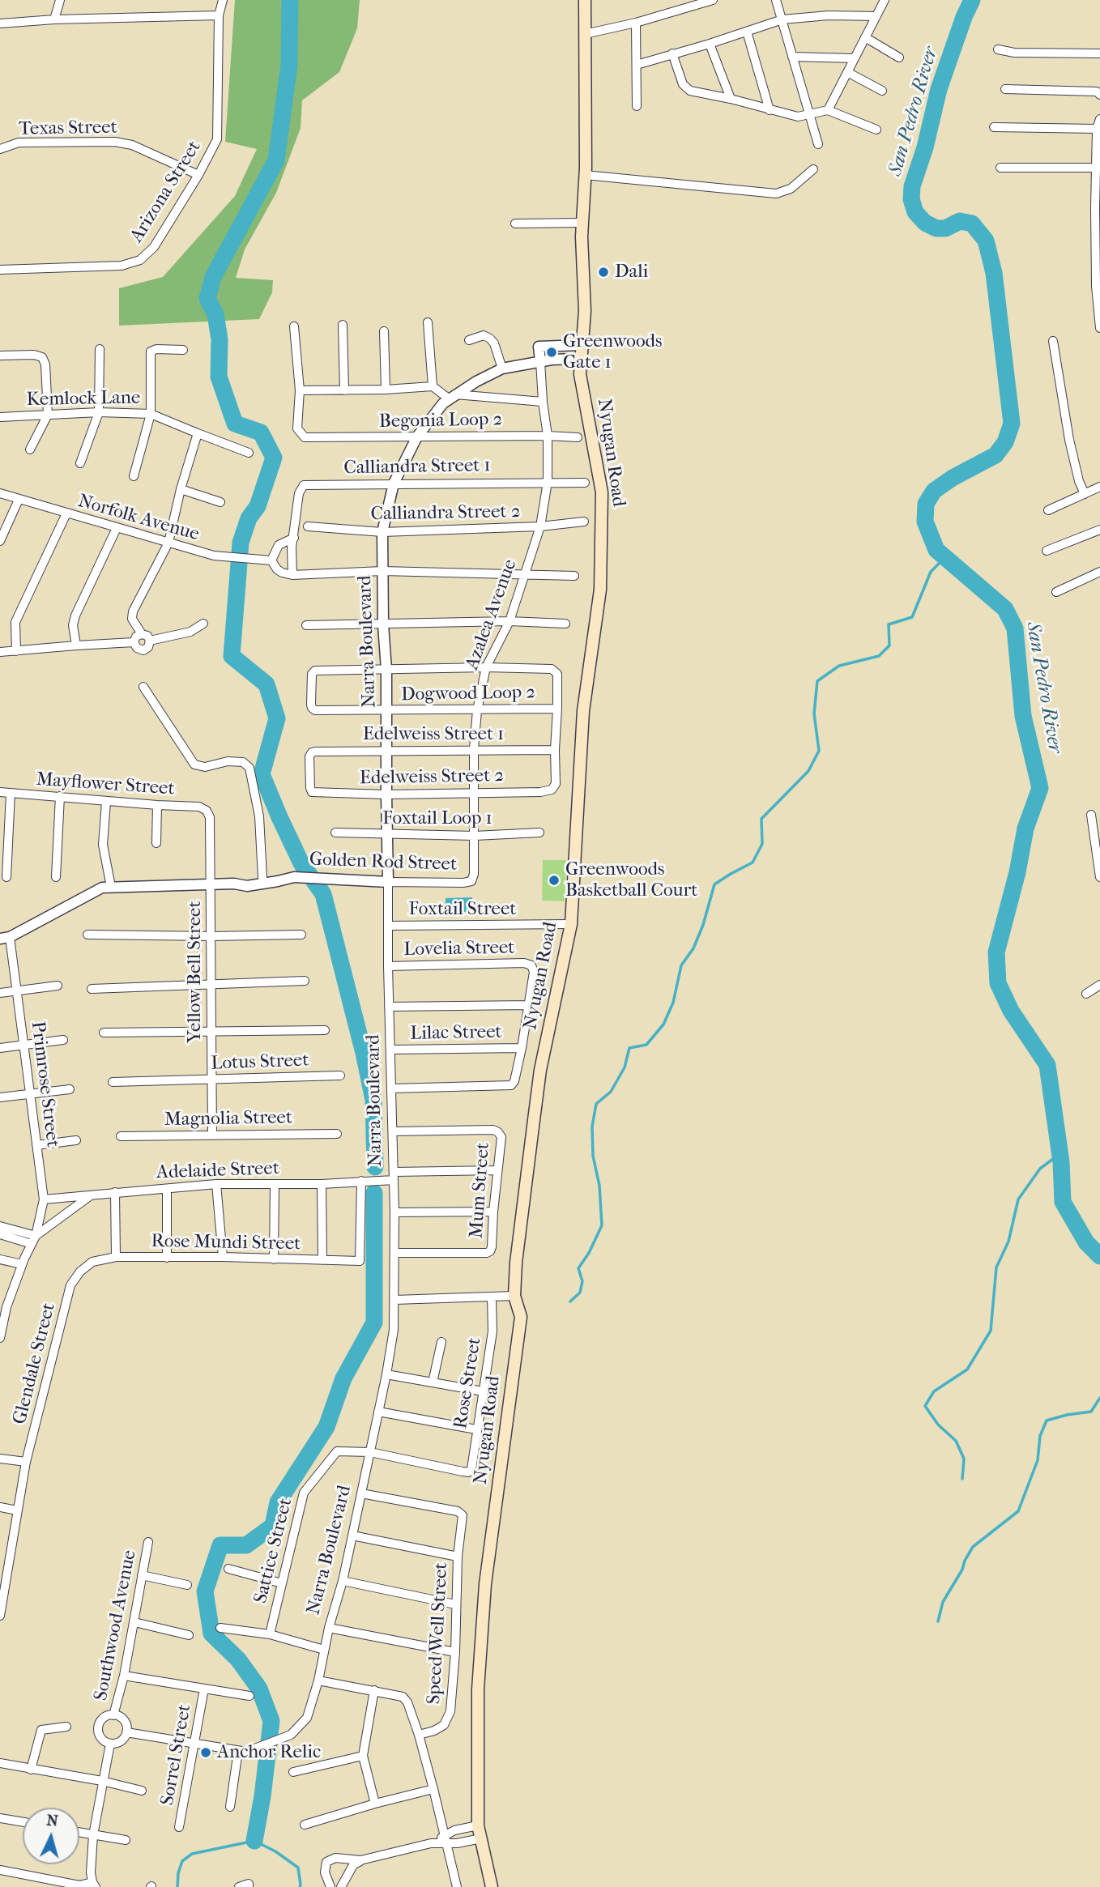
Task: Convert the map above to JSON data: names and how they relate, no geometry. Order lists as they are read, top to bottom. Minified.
{"streets":{"main road":["Nyugan Road"],"street":["Texas Street","Arizona Street","Kemlock Lane","Begonia Loop 2","Calliandra Street 1","Calliandra Street 2","Norfolk Avenue","Azalea Avenue","Narra Boulevard","Dogwood Loop 2","Edelweiss Street 1","Edelweiss Street 2","Mayflower Street","Foxtail Loop 1","Golden Rod Street","Foxtail Street","Lovelia Street","Yellow Bell Street","Lilac Street","Lotus Street","Primrose Street","Magnolia Street","Adelaide Street","Mum Street","Rose Mundi Street","Glendale Street","Rose Street","Sattice Street","Southwood Avenue","Speed Well Street","Sorrel Street"]},"crossings":[["Texas Street","Arizona Street"],["Begonia Loop 2","Azalea Avenue"],["Begonia Loop 2","Narra Boulevard"],["Nyugan Road","Narra Boulevard"],["Nyugan Road","Foxtail Street"],["Calliandra Street 1","Azalea Avenue"],["Calliandra Street 1","Narra Boulevard"],["Calliandra Street 2","Azalea Avenue"],["Calliandra Street 2","Narra Boulevard"],["Azalea Avenue","Narra Boulevard"],["Azalea Avenue","Dogwood Loop 2"],["Azalea Avenue","Edelweiss Street 1"],["Azalea Avenue","Edelweiss Street 2"],["Azalea Avenue","Foxtail Loop 1"],["Azalea Avenue","Golden Rod Street"],["Narra Boulevard","Dogwood Loop 2"],["Narra Boulevard","Edelweiss Street 1"],["Narra Boulevard","Edelweiss Street 2"],["Narra Boulevard","Foxtail Loop 1"],["Narra Boulevard","Golden Rod Street"],["Narra Boulevard","Foxtail Street"],["Narra Boulevard","Lovelia Street"],["Narra Boulevard","Lilac Street"],["Narra Boulevard","Adelaide Street"],["Narra Boulevard","Mum Street"],["Narra Boulevard","Rose Street"],["Narra Boulevard","Sattice Street"],["Narra Boulevard","Southwood Avenue"],["Narra Boulevard","Speed Well Street"],["Narra Boulevard","Sorrel Street"],["Edelweiss Street 1","Edelweiss Street 2"],["Mayflower Street","Yellow Bell Street"],["Golden Rod Street","Yellow Bell Street"],["Golden Rod Street","Primrose Street"],["Yellow Bell Street","Lotus Street"],["Yellow Bell Street","Magnolia Street"],["Primrose Street","Adelaide Street"],["Adelaide Street","Mum Street"],["Adelaide Street","Rose Mundi Street"],["Rose Mundi Street","Glendale Street"],["Rose Street","Sattice Street"]],"water":["San Pedro River"],"places":["Dali","Greenwoods Gate 1","Greenwoods Basketball Court","Anchor Relic"],"north":"top"}
